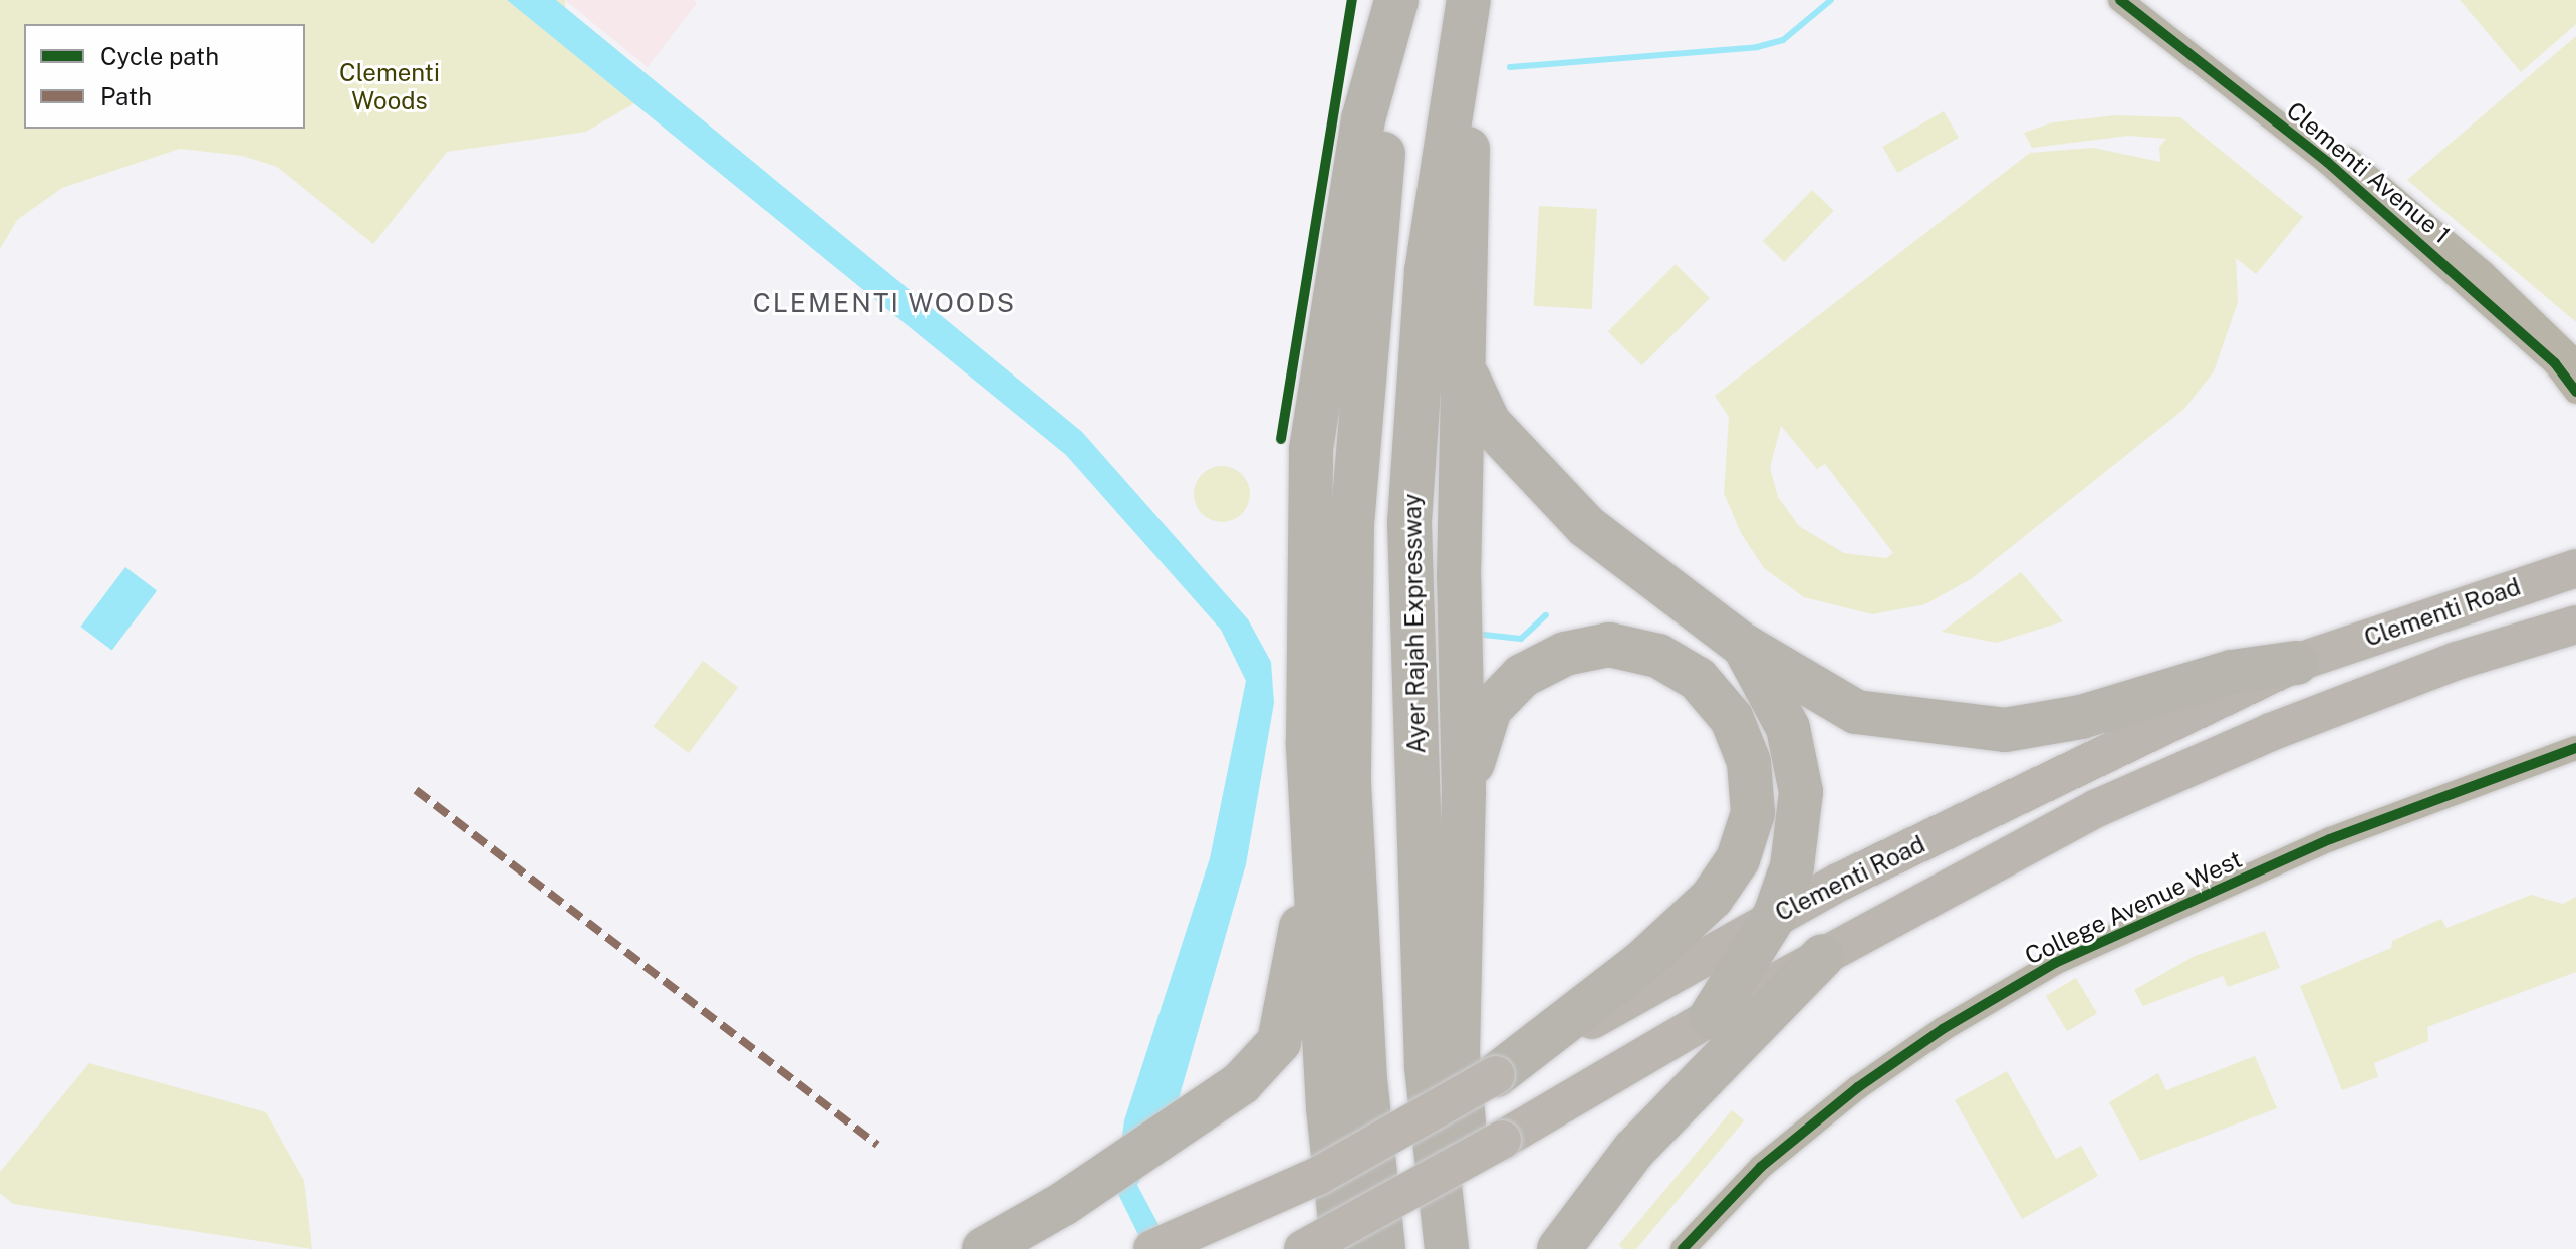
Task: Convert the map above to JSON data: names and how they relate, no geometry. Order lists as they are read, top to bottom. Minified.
{"streets":{"highway":["Ayer Rajah Expressway"],"main road":["Clementi Road"],"street":["Clementi Avenue 1","College Avenue West"]},"districts":["CLEMENTI WOODS"],"parks":["Clementi Woods"],"legend":["Cycle path","Path"]}
